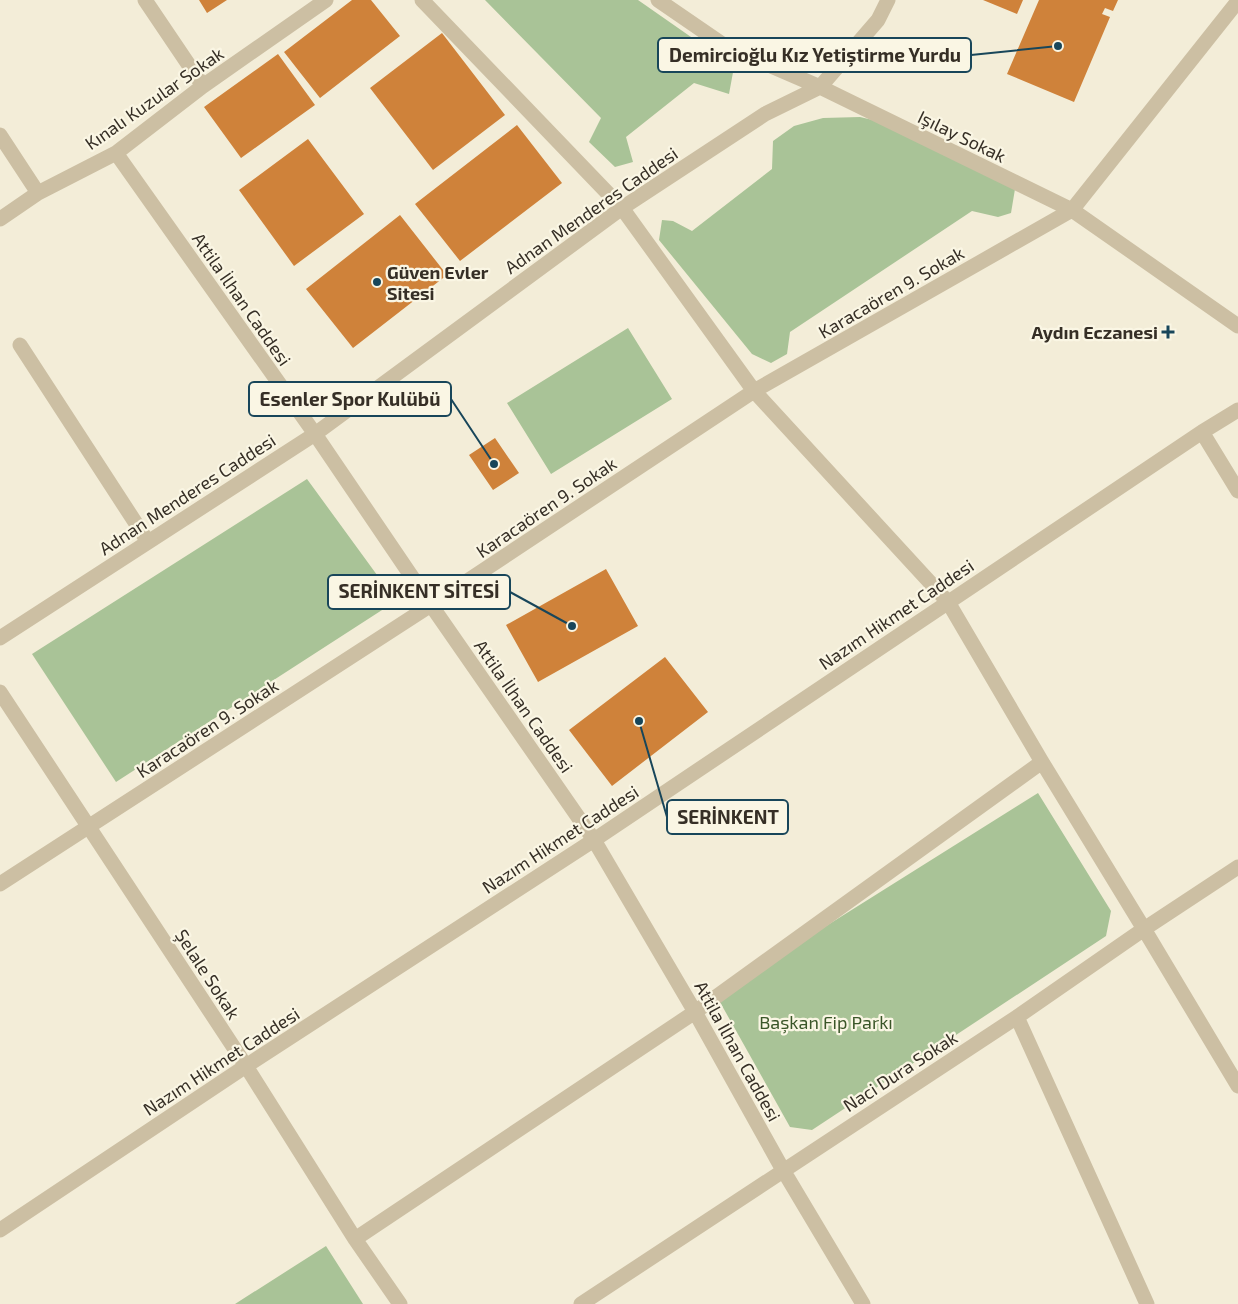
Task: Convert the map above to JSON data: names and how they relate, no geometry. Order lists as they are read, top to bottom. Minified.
{"streets":{"street":["Kınalı Kuzular Sokak","Işılay Sokak","Adnan Menderes Caddesi","Karacaören 9. Sokak","Attila İlhan Caddesi","Nazım Hikmet Caddesi","Şelale Sokak","Naci Dura Sokak"]},"crossings":[["Kınalı Kuzular Sokak","Attila İlhan Caddesi"],["Işılay Sokak","Adnan Menderes Caddesi"],["Işılay Sokak","Karacaören 9. Sokak"],["Adnan Menderes Caddesi","Attila İlhan Caddesi"],["Karacaören 9. Sokak","Attila İlhan Caddesi"],["Karacaören 9. Sokak","Şelale Sokak"],["Attila İlhan Caddesi","Nazım Hikmet Caddesi"],["Attila İlhan Caddesi","Naci Dura Sokak"],["Nazım Hikmet Caddesi","Şelale Sokak"]],"parks":["Başkan Fip Parkı"],"places":{"other":["Demircioğlu Kız Yetiştirme Yurdu","Güven Evler Sitesi","Esenler Spor Kulübü","SERİNKENT SİTESİ","SERİNKENT"],"health":["Aydın Eczanesi"]}}
